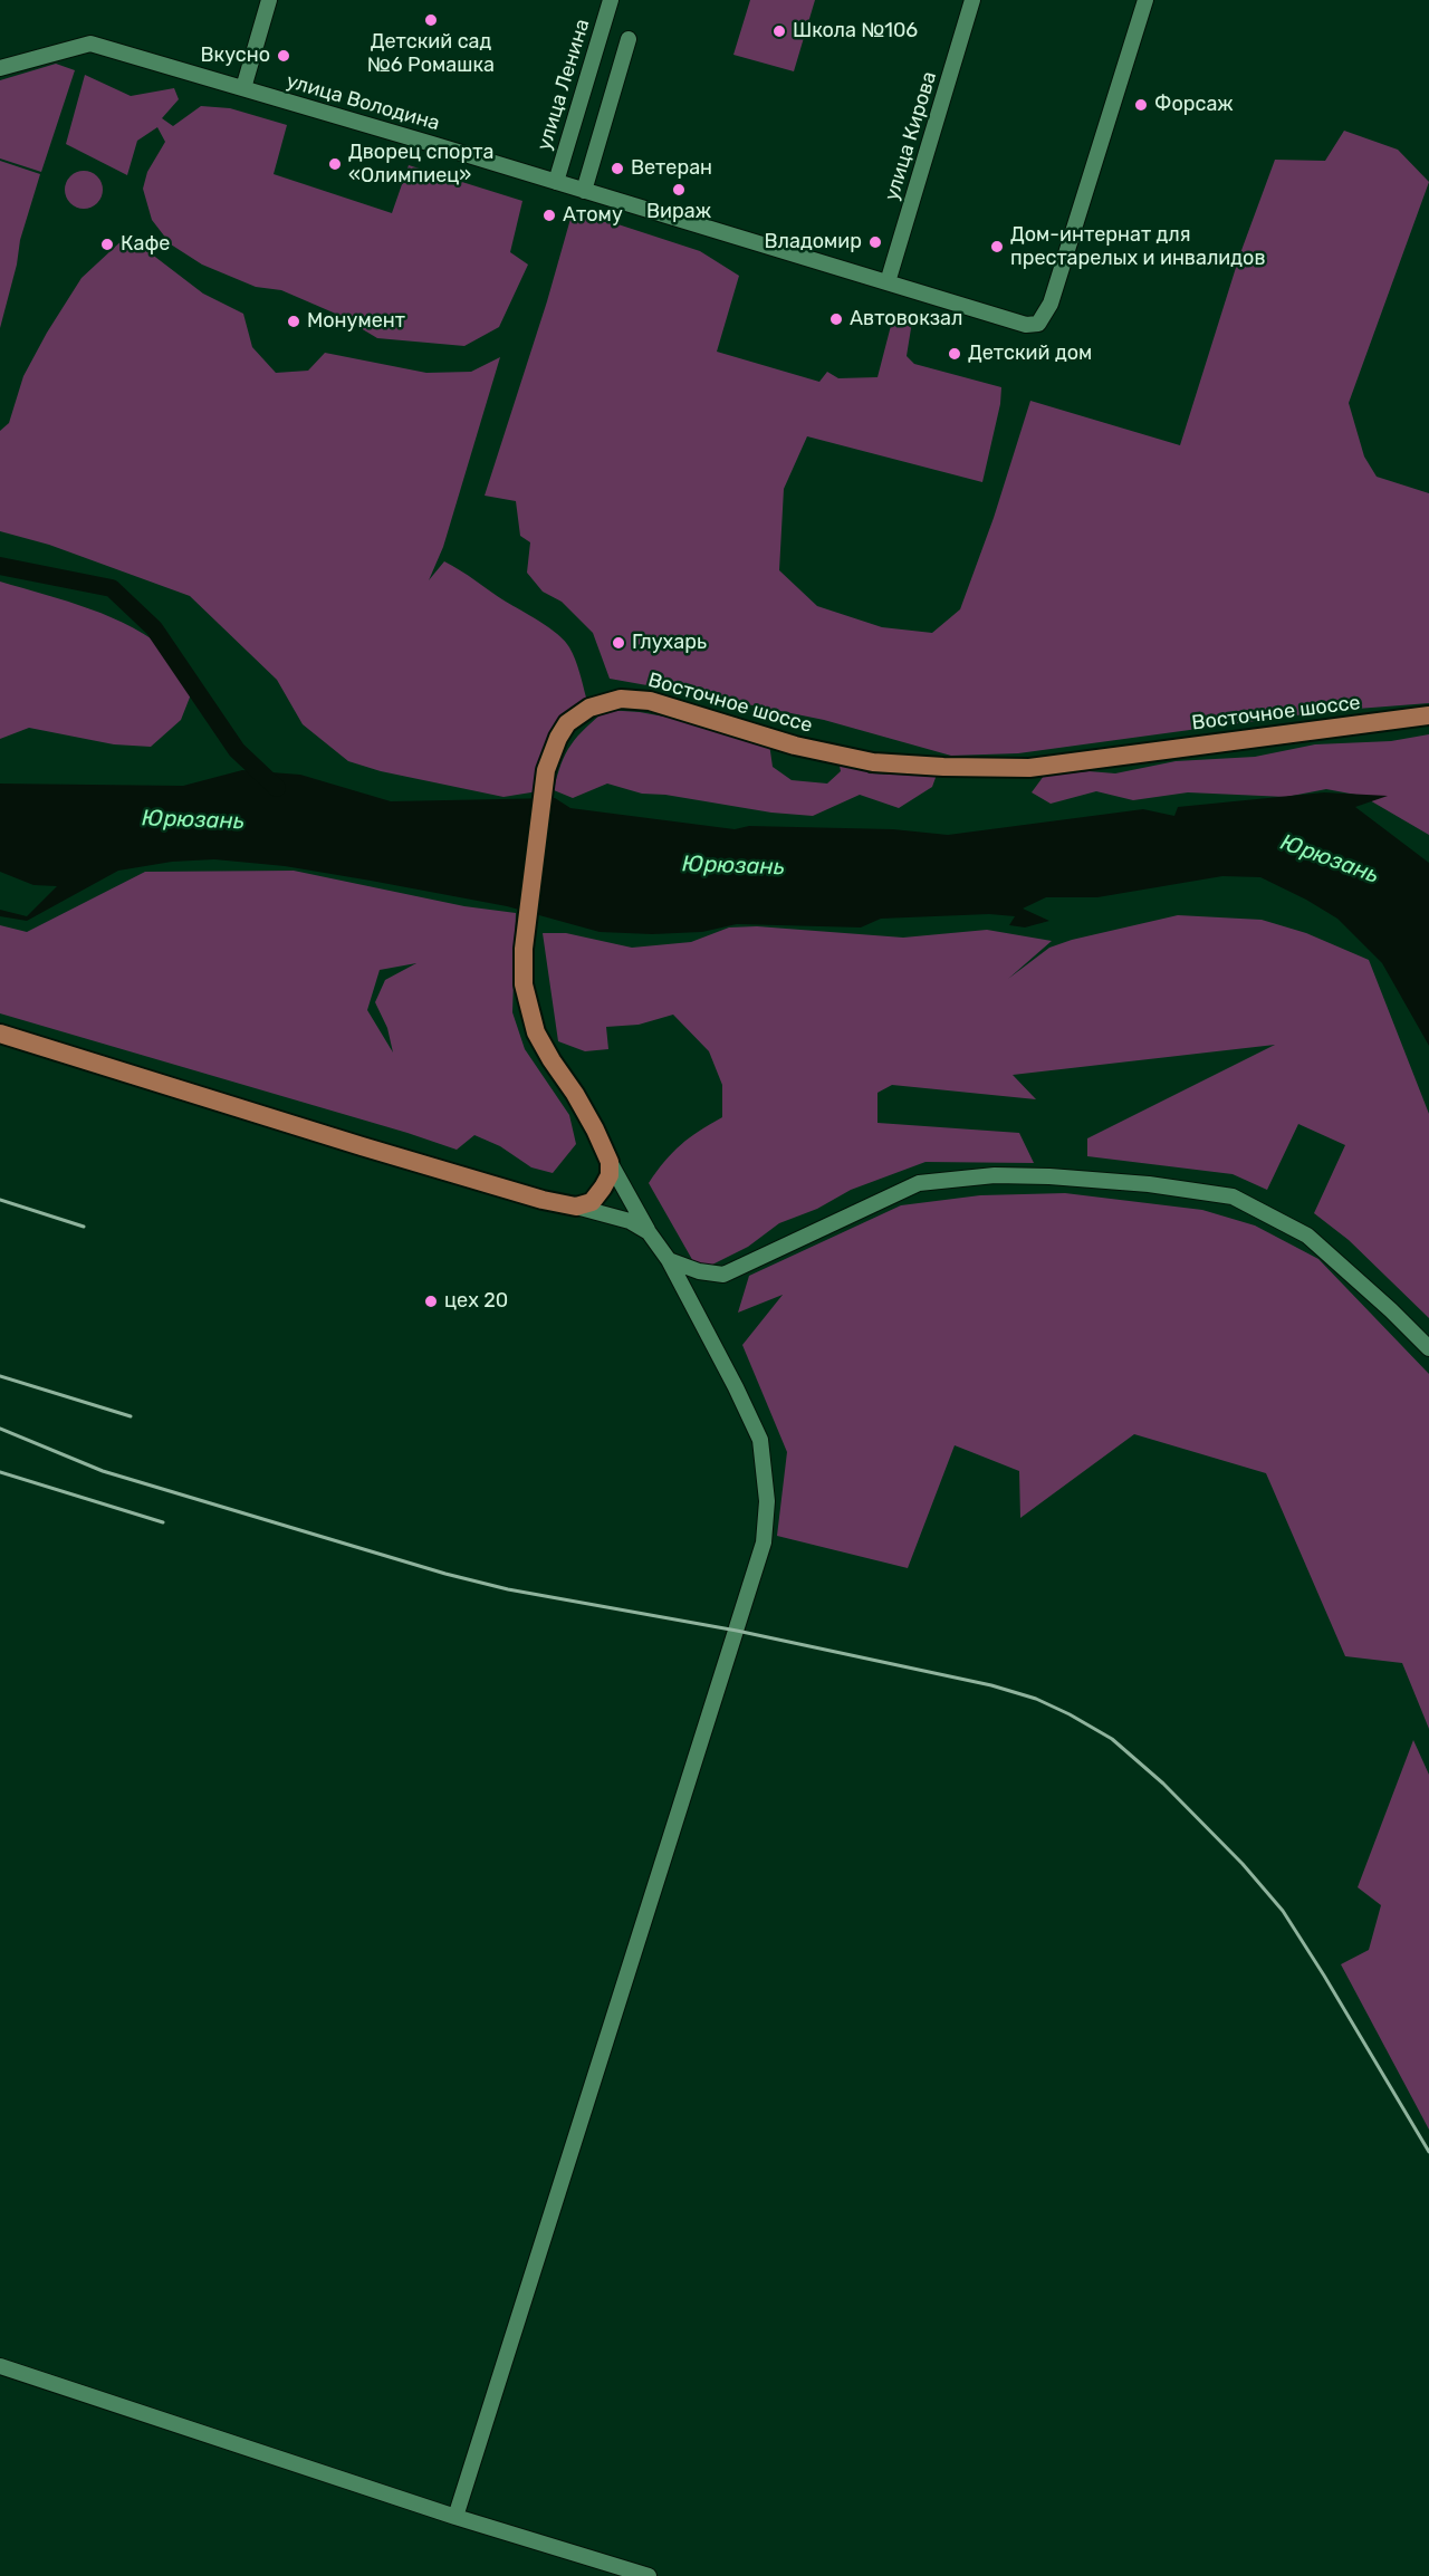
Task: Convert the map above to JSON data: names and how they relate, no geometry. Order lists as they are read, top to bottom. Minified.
{"streets":{"main road":["Восточное шоссе"],"street":["улица Ленина","улица Володина","улица Кирова"]},"crossings":[["улица Ленина","улица Володина"],["улица Володина","улица Кирова"]],"water":["Юрюзань"],"places":["Детский сад №6 Ромашка","Школа №106","Вкусно","Форсаж","Дворец спорта «Олимпиец»","Ветеран","Вираж","Атому","Владомир","Кафе","Дом-интернат для престарелых и инвалидов","Автовокзал","Монумент","Детский дом","Глухарь","цех 20"]}
